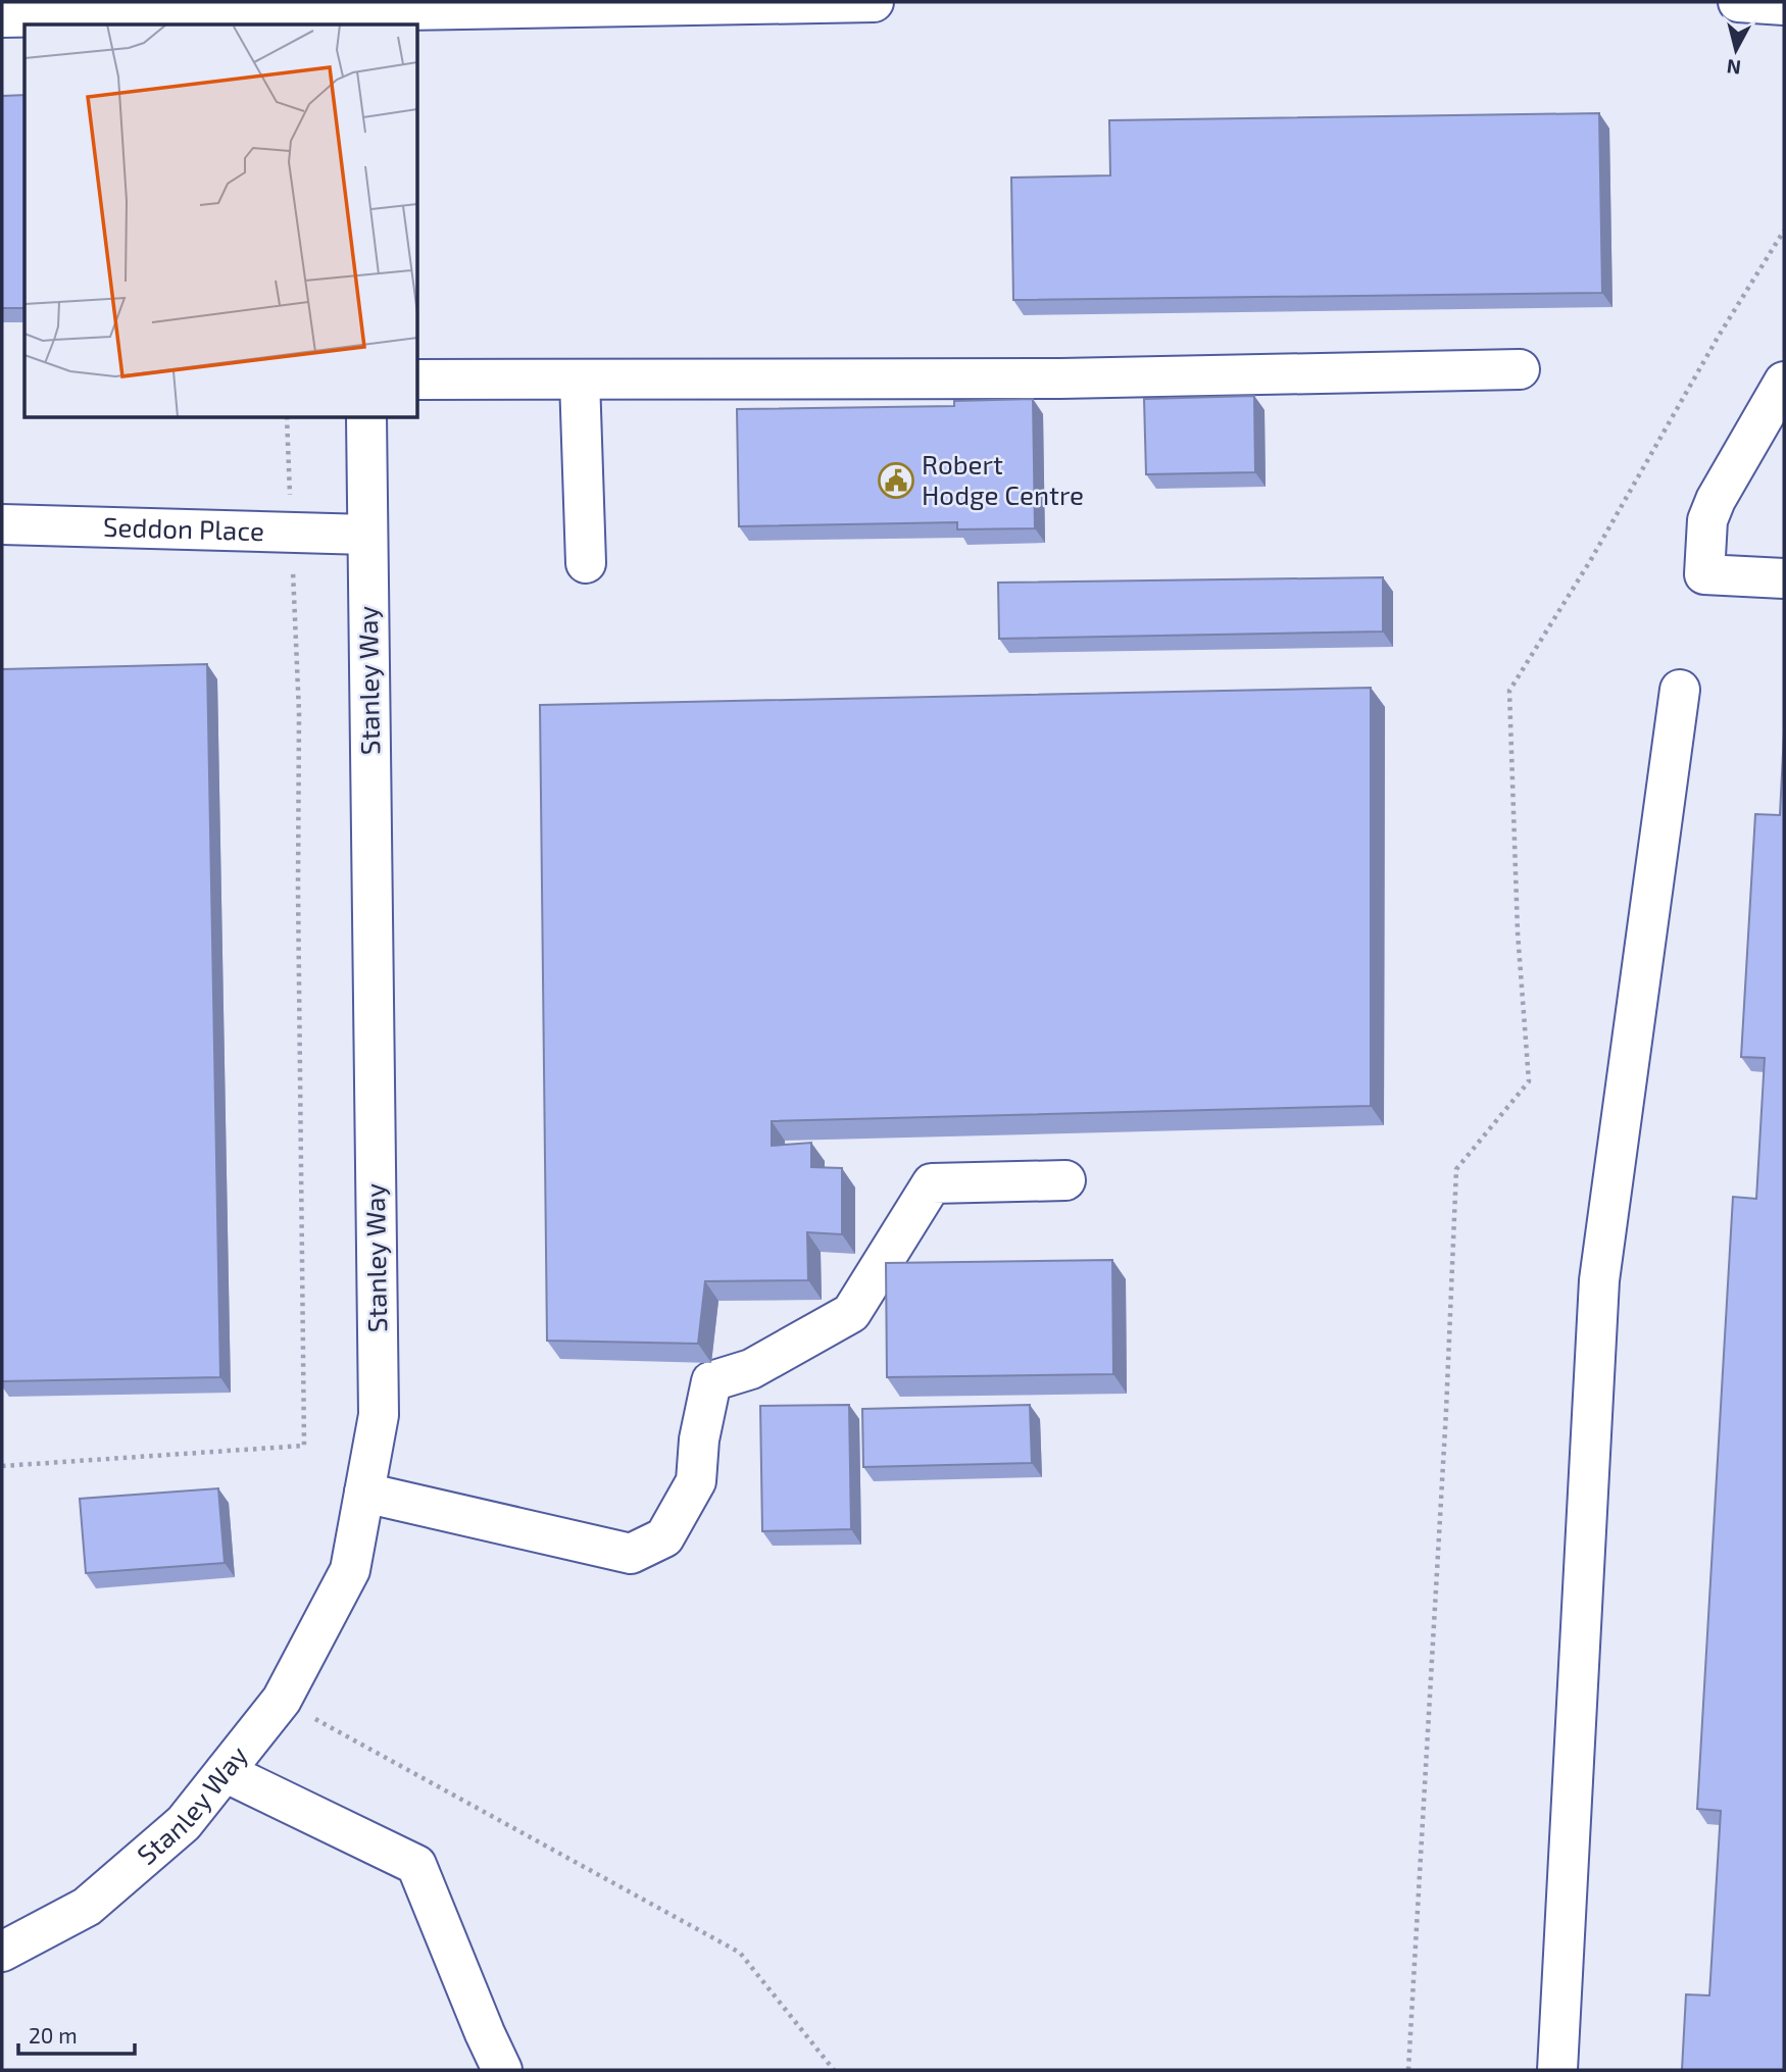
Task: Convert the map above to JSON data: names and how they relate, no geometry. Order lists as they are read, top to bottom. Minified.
{"streets":{"street":["Seddon Place","Stanley Way"]},"crossings":[["Seddon Place","Stanley Way"]],"places":{"public building":["Robert Hodge Centre"]},"scale_bar":"20 m","north":"bottom"}
